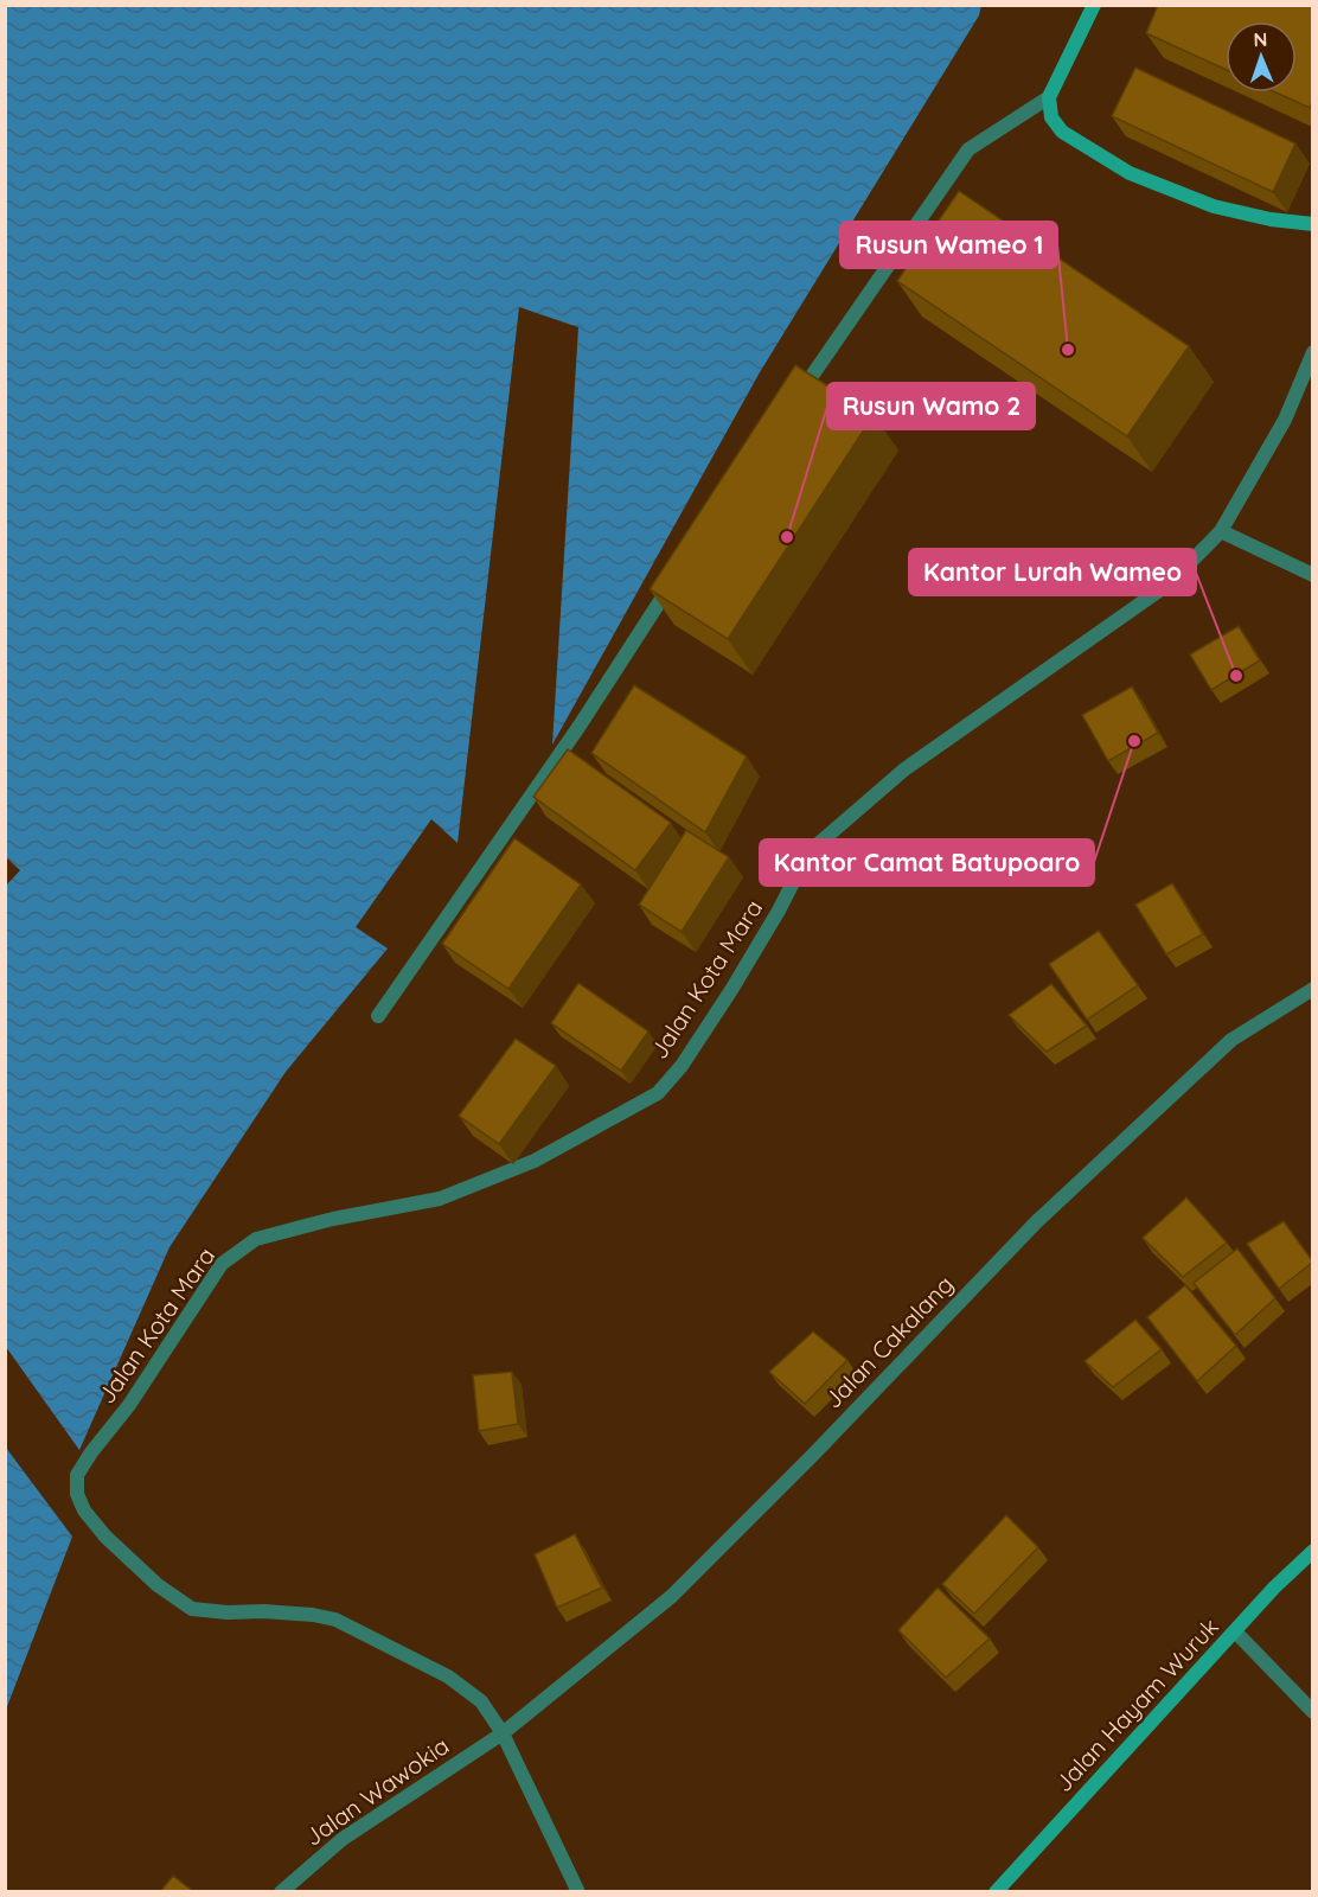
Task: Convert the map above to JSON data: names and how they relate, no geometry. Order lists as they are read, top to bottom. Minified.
{"streets":{"street":["Jalan Kota Mara","Jalan Cakalang","Jalan Hayam Wuruk","Jalan Wawokia"]},"crossings":[["Jalan Kota Mara","Jalan Cakalang"],["Jalan Kota Mara","Jalan Wawokia"],["Jalan Cakalang","Jalan Wawokia"]],"places":["Rusun Wameo 1","Rusun Wamo 2","Kantor Lurah Wameo","Kantor Camat Batupoaro"],"north":"top"}
